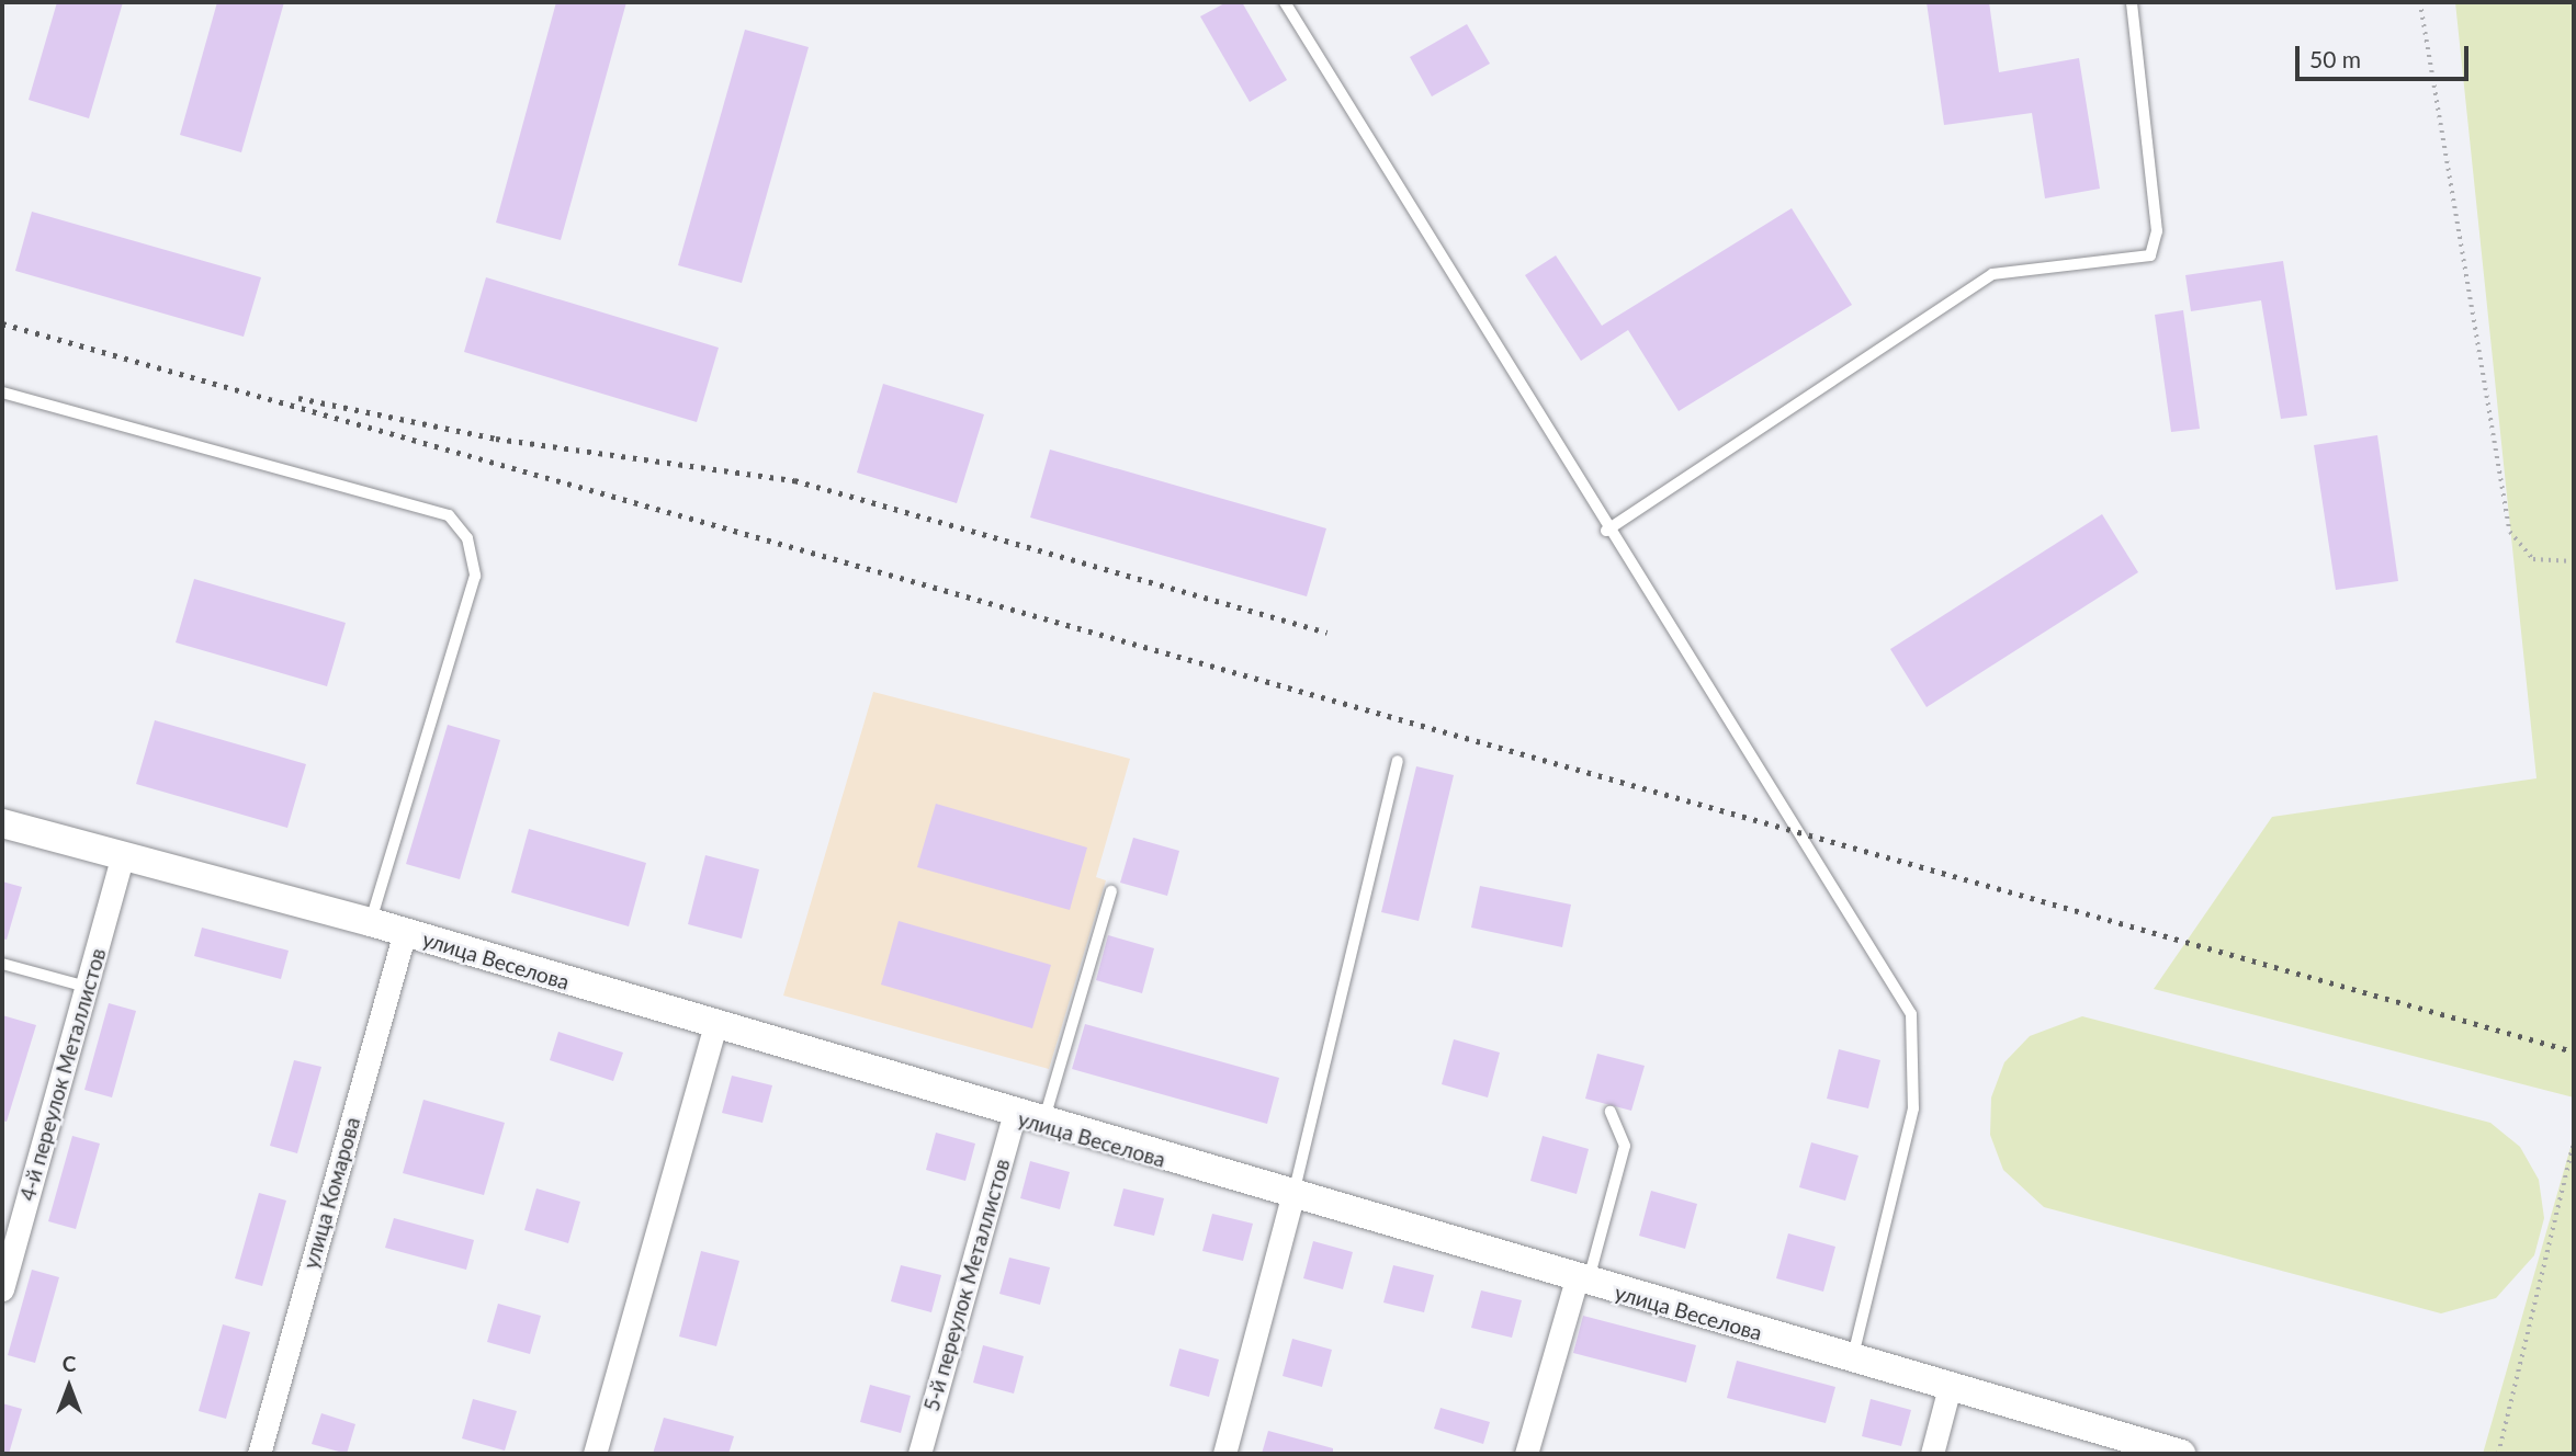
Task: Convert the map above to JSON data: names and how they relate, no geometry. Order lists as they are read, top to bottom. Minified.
{"streets":{"street":["улица Веселова","4-й переулок Металлистов","улица Комарова","5-й переулок Металлистов"]},"crossings":[["улица Веселова","4-й переулок Металлистов"],["улица Веселова","улица Комарова"],["улица Веселова","5-й переулок Металлистов"]],"scale_bar":"50 m","north":"top"}
